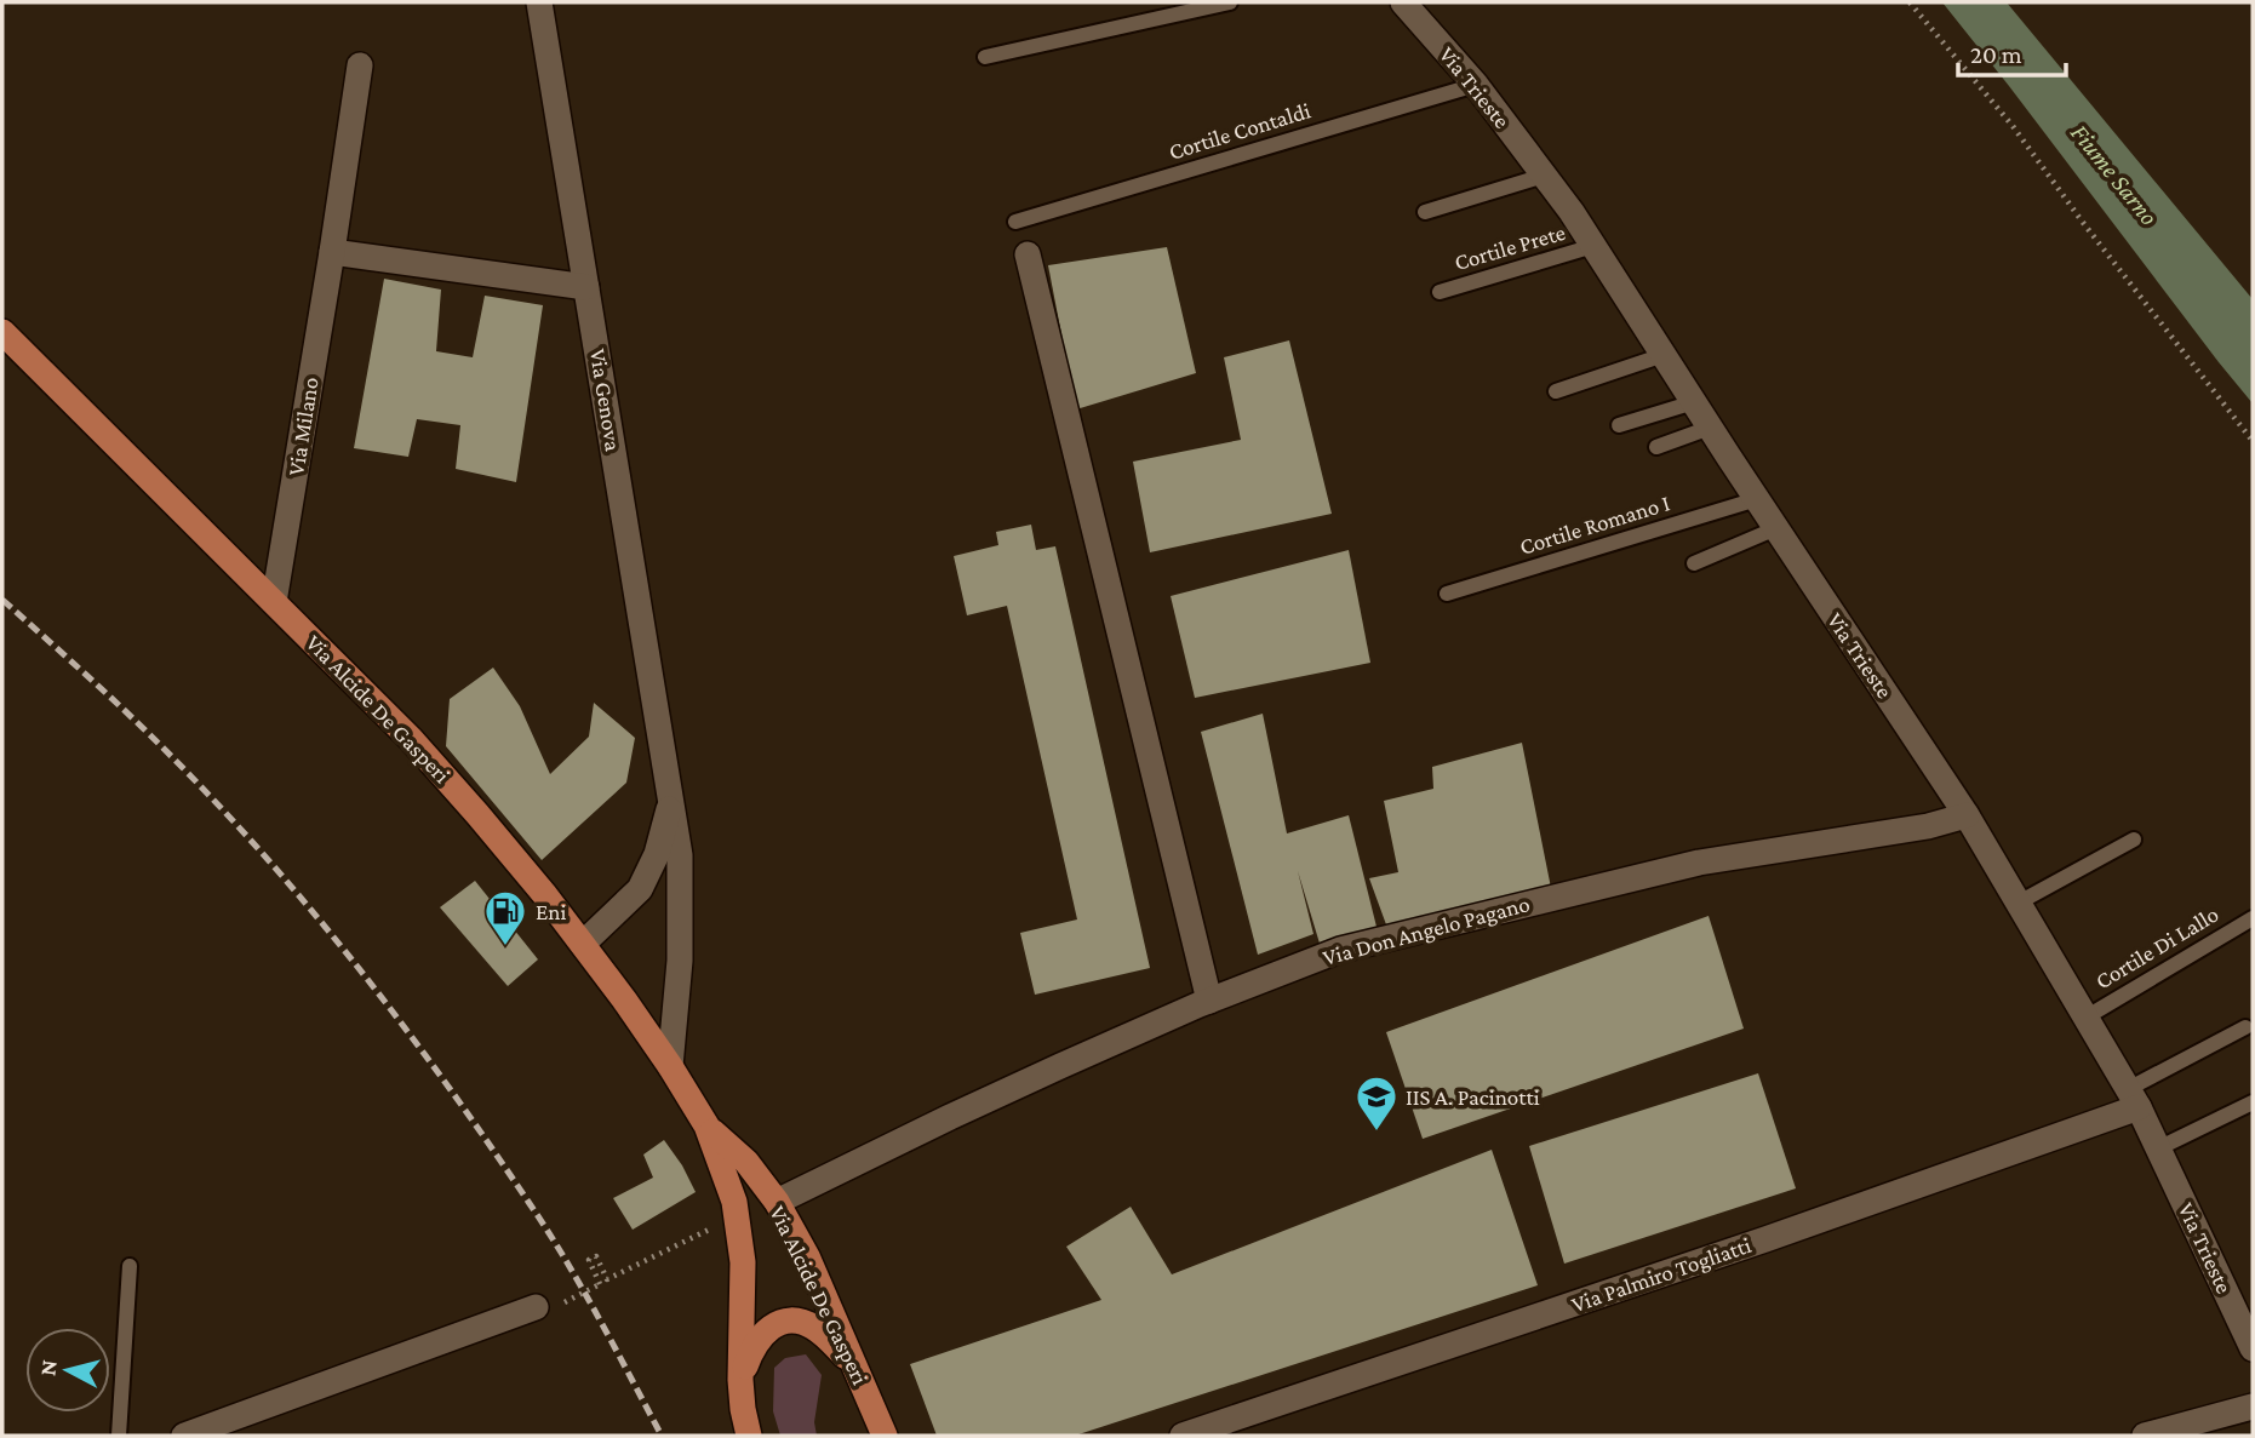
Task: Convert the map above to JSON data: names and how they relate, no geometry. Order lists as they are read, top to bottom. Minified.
{"streets":{"main road":["Via Alcide De Gasperi"],"street":["Via Trieste","Via Genova","Via Milano","Via Don Angelo Pagano","Via Palmiro Togliatti"],"lane":["Cortile Contaldi","Cortile Prete","Cortile Romano I","Cortile Di Lallo"]},"crossings":[["Via Trieste","Cortile Contaldi"],["Via Trieste","Cortile Prete"],["Via Trieste","Cortile Romano I"],["Via Trieste","Via Don Angelo Pagano"],["Via Trieste","Cortile Di Lallo"],["Via Trieste","Via Palmiro Togliatti"],["Via Genova","Via Alcide De Gasperi"],["Via Milano","Via Alcide De Gasperi"],["Via Alcide De Gasperi","Via Don Angelo Pagano"]],"water":["Fiume Sarno"],"places":{"fuel station":["Eni"],"school or university":["IIS A. Pacinotti"]},"scale_bar":"20 m","north":"left"}
